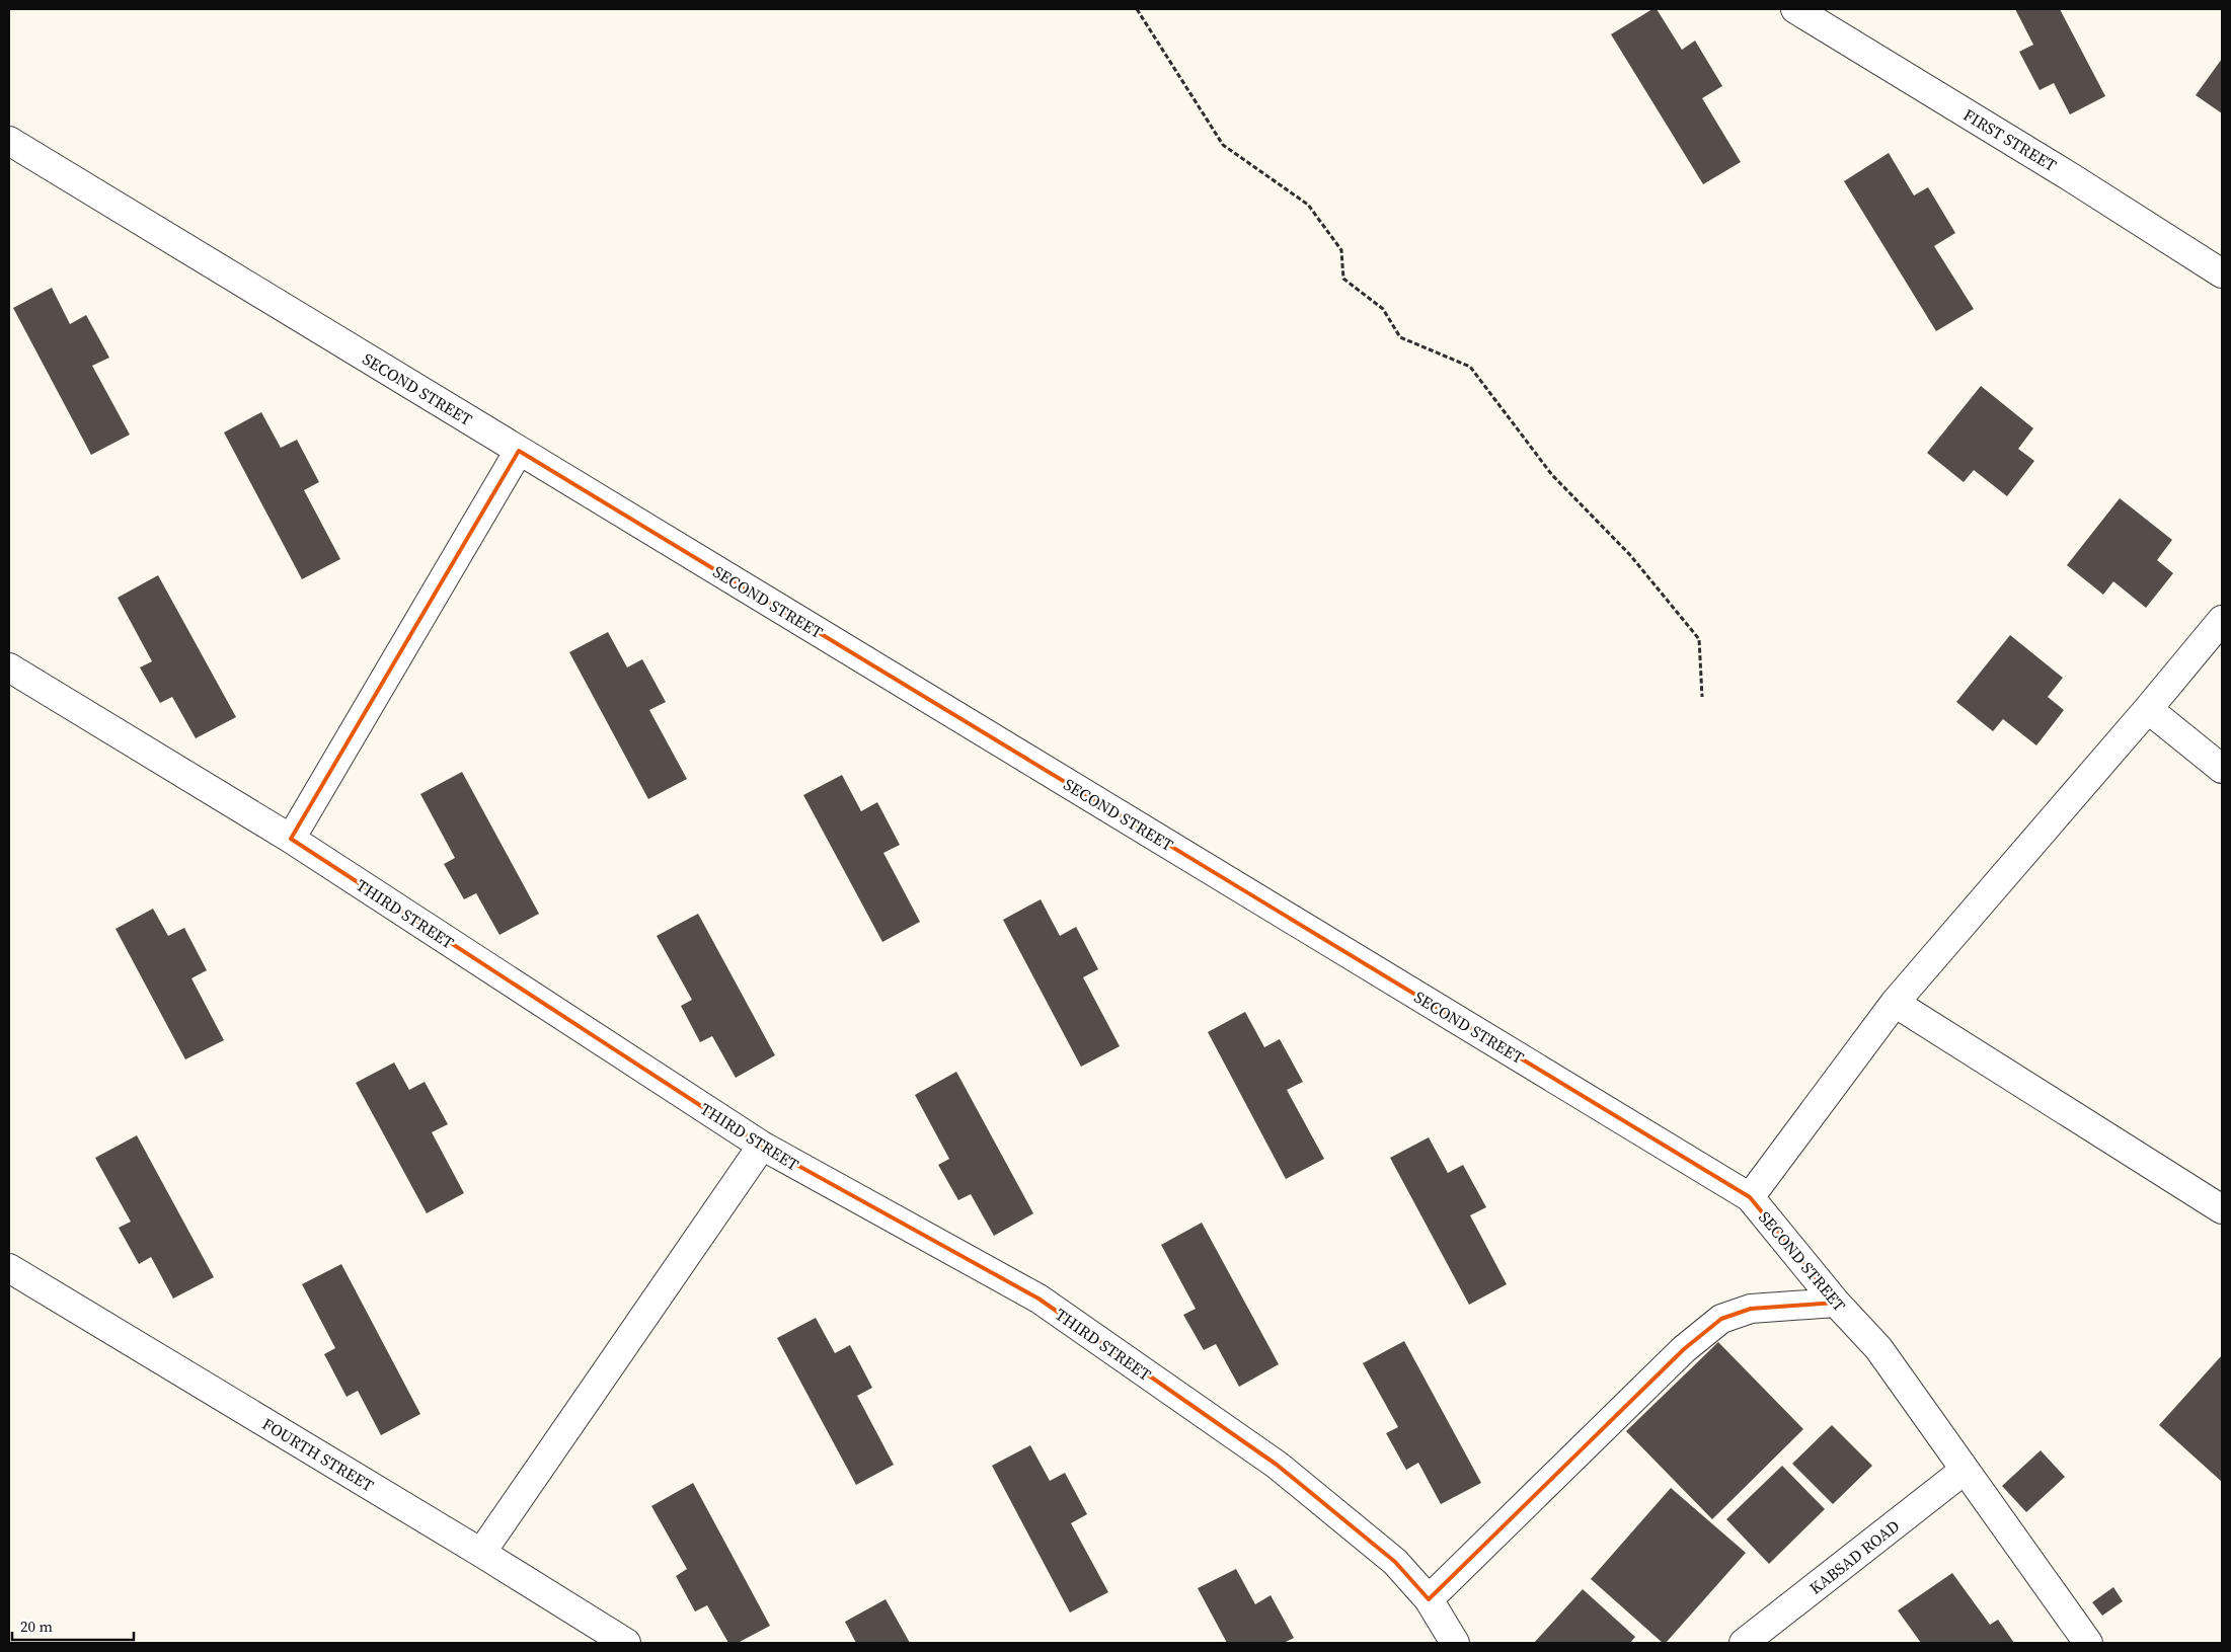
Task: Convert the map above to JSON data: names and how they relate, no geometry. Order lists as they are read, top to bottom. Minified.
{"streets":{"street":["FIRST STREET","SECOND STREET","THIRD STREET","FOURTH STREET","KABSAD ROAD"]},"crossings":[["SECOND STREET","KABSAD ROAD"]],"scale_bar":"20 m"}
